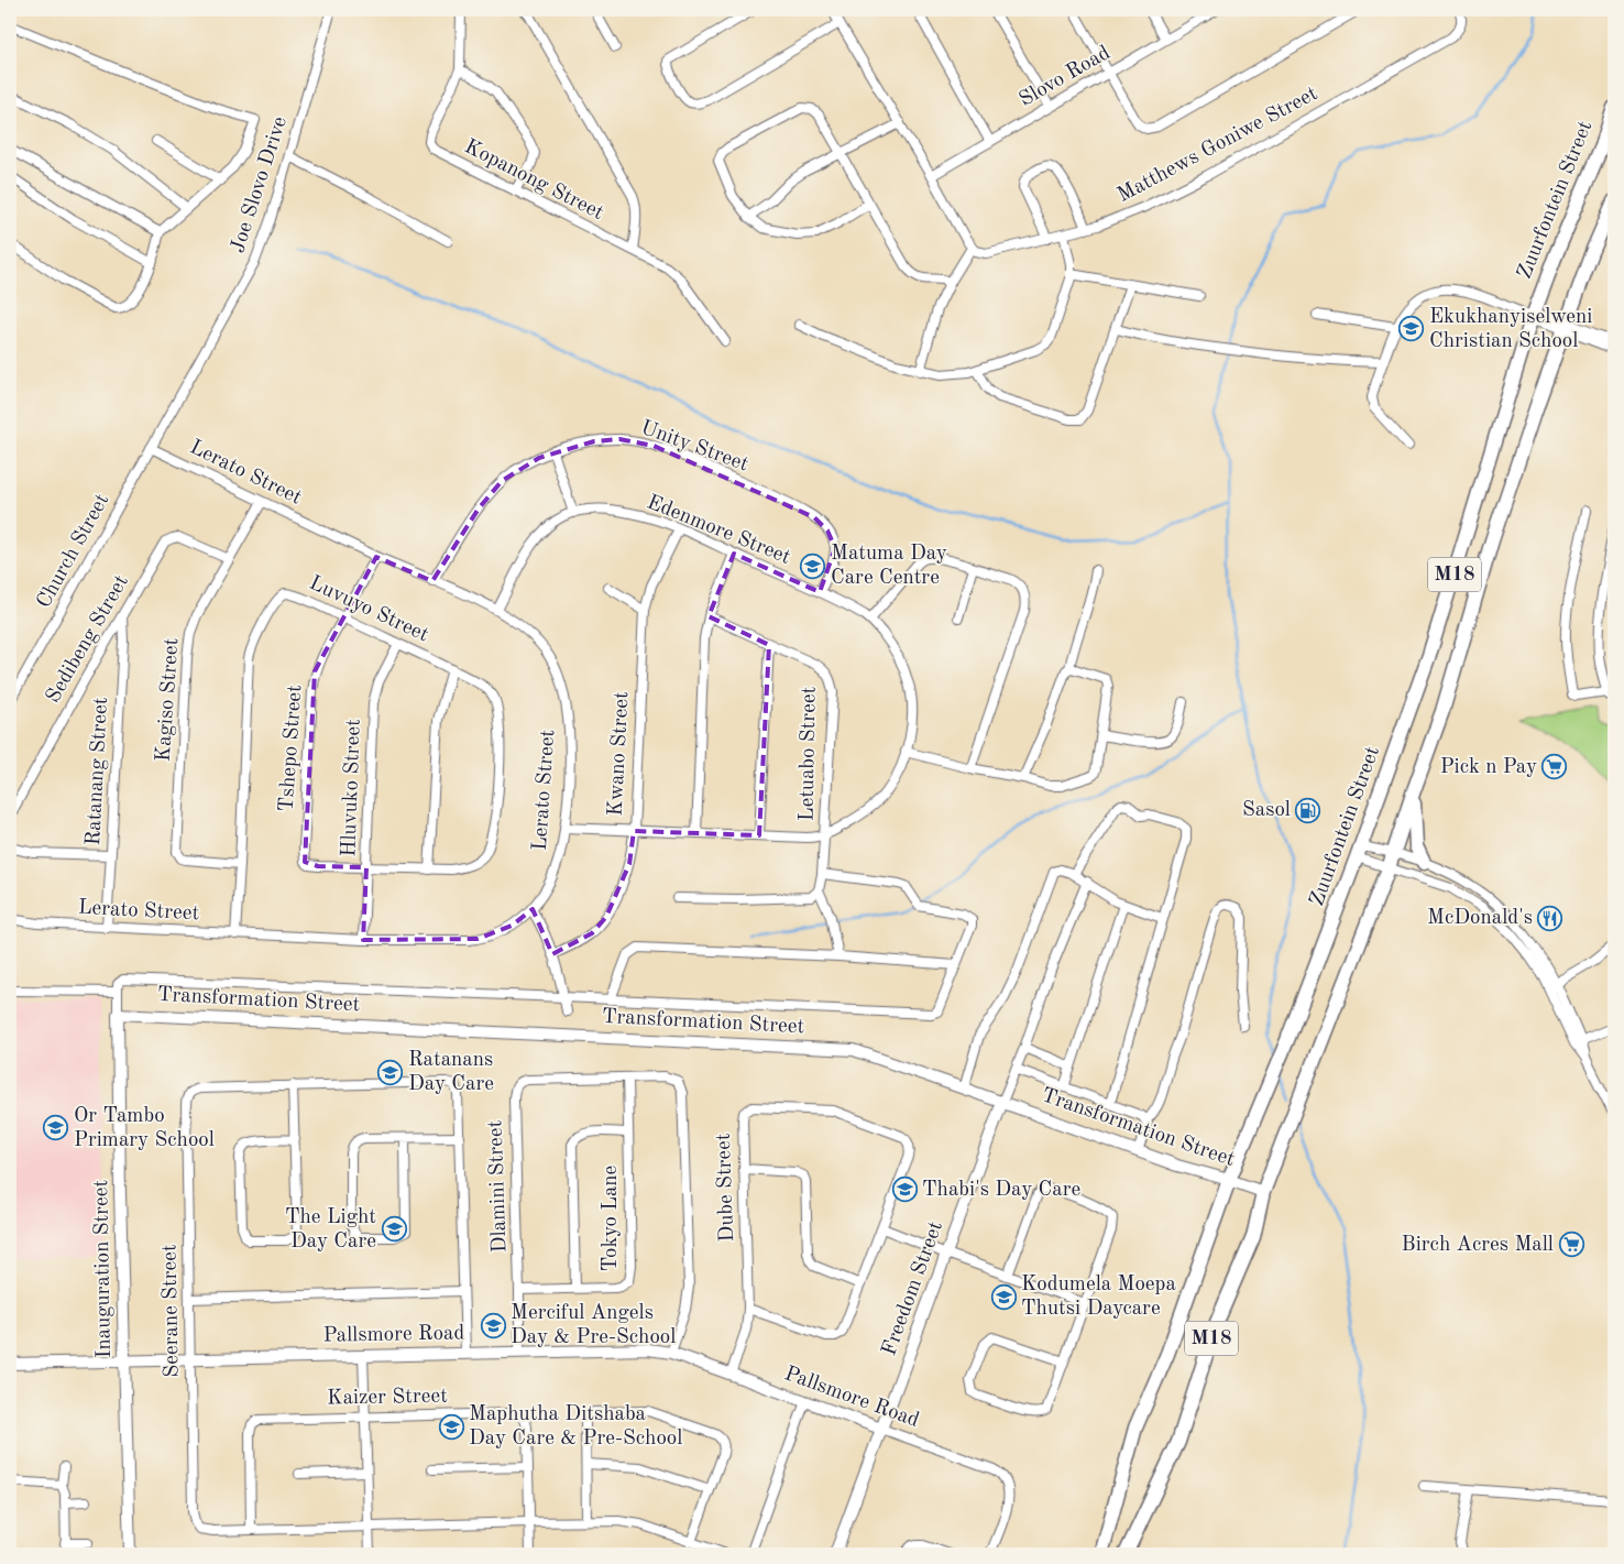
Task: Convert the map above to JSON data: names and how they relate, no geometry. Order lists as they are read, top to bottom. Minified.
{"streets":{"main road":["Zuurfontein Street","M18"],"street":["Slovo Road","Matthews Goniwe Street","Kopanong Street","Joe Slovo Drive","Unity Street","Lerato Street","Edenmore Street","Church Street","Luvuyo Street","Sedibeng Street","Kagiso Street","Tshepo Street","Kwano Street","Letuabo Street","Ratanang Street","Hluvuko Street","Transformation Street","Dlamini Street","Dube Street","Tokyo Lane","Inauguration Street","Freedom Street","Seerane Street","Pallsmore Road","Kaizer Street"]},"crossings":[["Joe Slovo Drive","Lerato Street"],["Joe Slovo Drive","Church Street"],["Zuurfontein Street","Transformation Street"],["Unity Street","Lerato Street"],["Unity Street","Edenmore Street"],["Lerato Street","Edenmore Street"],["Lerato Street","Church Street"],["Lerato Street","Luvuyo Street"],["Lerato Street","Kagiso Street"],["Lerato Street","Tshepo Street"],["Lerato Street","Ratanang Street"],["Lerato Street","Hluvuko Street"],["Edenmore Street","Kwano Street"],["Edenmore Street","Letuabo Street"],["M18","Transformation Street"],["Luvuyo Street","Kagiso Street"],["Luvuyo Street","Tshepo Street"],["Luvuyo Street","Hluvuko Street"],["Sedibeng Street","Kagiso Street"],["Sedibeng Street","Ratanang Street"],["Tshepo Street","Hluvuko Street"],["Transformation Street","Inauguration Street"],["Transformation Street","Freedom Street"],["Dlamini Street","Tokyo Lane"],["Dlamini Street","Pallsmore Road"],["Dube Street","Pallsmore Road"],["Inauguration Street","Pallsmore Road"],["Freedom Street","Pallsmore Road"],["Seerane Street","Pallsmore Road"],["Seerane Street","Kaizer Street"]],"places":{"school or university":["Ekukhanyiselweni Christian School","Matuma Day Care Centre","Ratanans Day Care","Or Tambo Primary School","Thabi's Day Care","The Light Day Care","Kodumela Moepa Thutsi Daycare","Merciful Angels Day & Pre-School","Maphutha Ditshaba Day Care & Pre-School"],"supermarket":["Pick n Pay","Birch Acres Mall"],"fuel station":["Sasol"],"restaurant":["McDonald's"]}}
